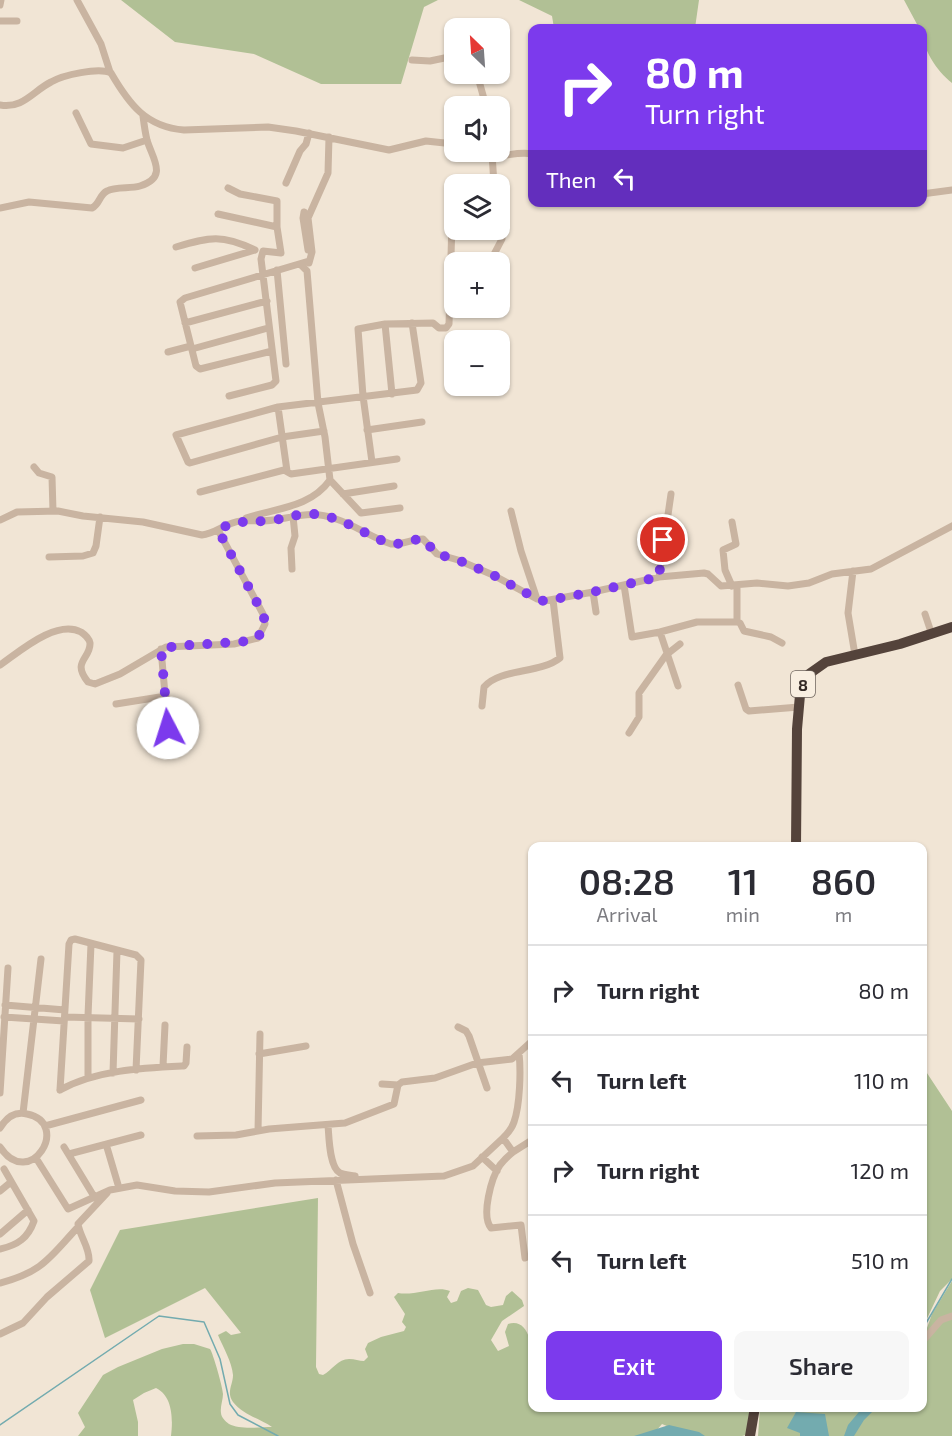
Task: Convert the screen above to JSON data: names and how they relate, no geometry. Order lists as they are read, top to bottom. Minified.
{"streets":{"highway":["8"]},"north":"top left","page":{"map_buttons":["+","−"],"turn":["80 m","Turn right"],"then":"Then","eta":["08:28","Arrival","11","min","860","m"],"list":[{"name":"Turn right","value":"80 m"},{"name":"Turn left","value":"110 m"},{"name":"Turn right","value":"120 m"},{"name":"Turn left","value":"510 m"}],"buttons":["Exit","Share"]}}
